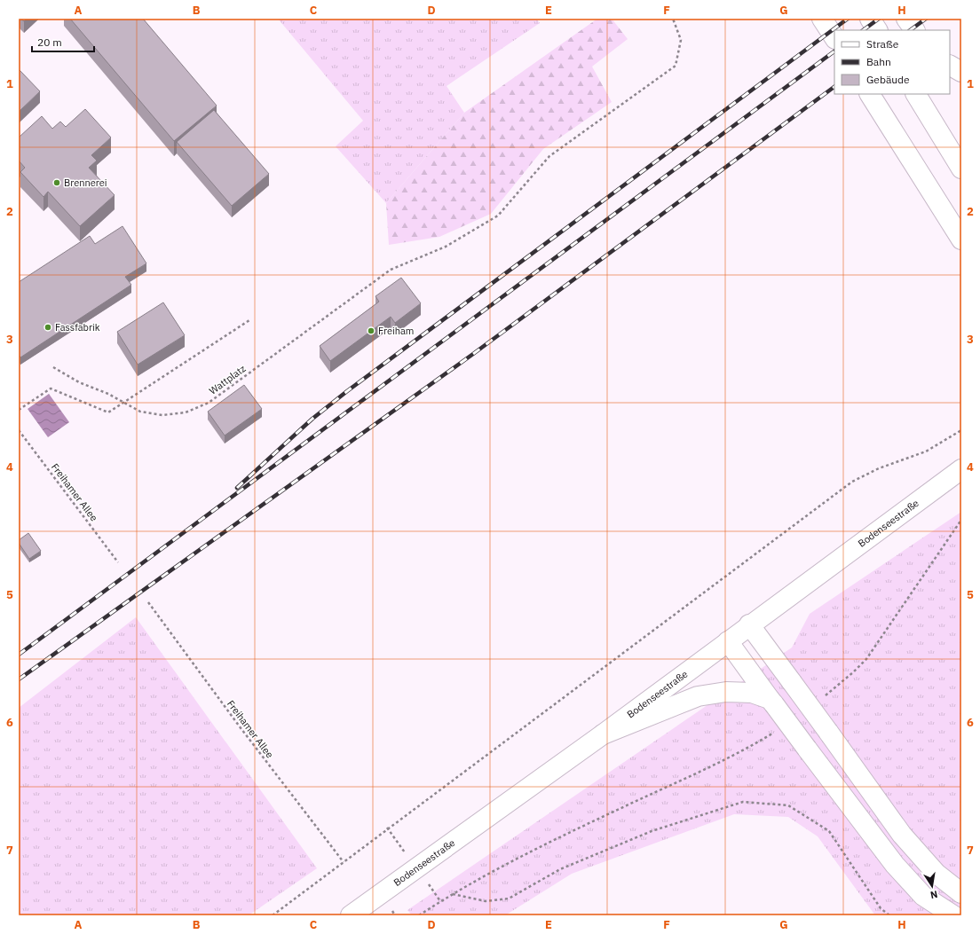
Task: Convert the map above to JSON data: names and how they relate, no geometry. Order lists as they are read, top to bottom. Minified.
{"streets":{"main road":["Bodenseestraße"],"path":["Wattplatz","Freihamer Allee"]},"places":["Brennerei","Fassfabrik","Freiham"],"legend":["Straße","Bahn","Gebäude"],"scale_bar":"20 m","north":"bottom","grid":{"columns":["A","B","C","D","E","F","G","H"],"rows":["1","2","3","4","5","6","7"]}}
